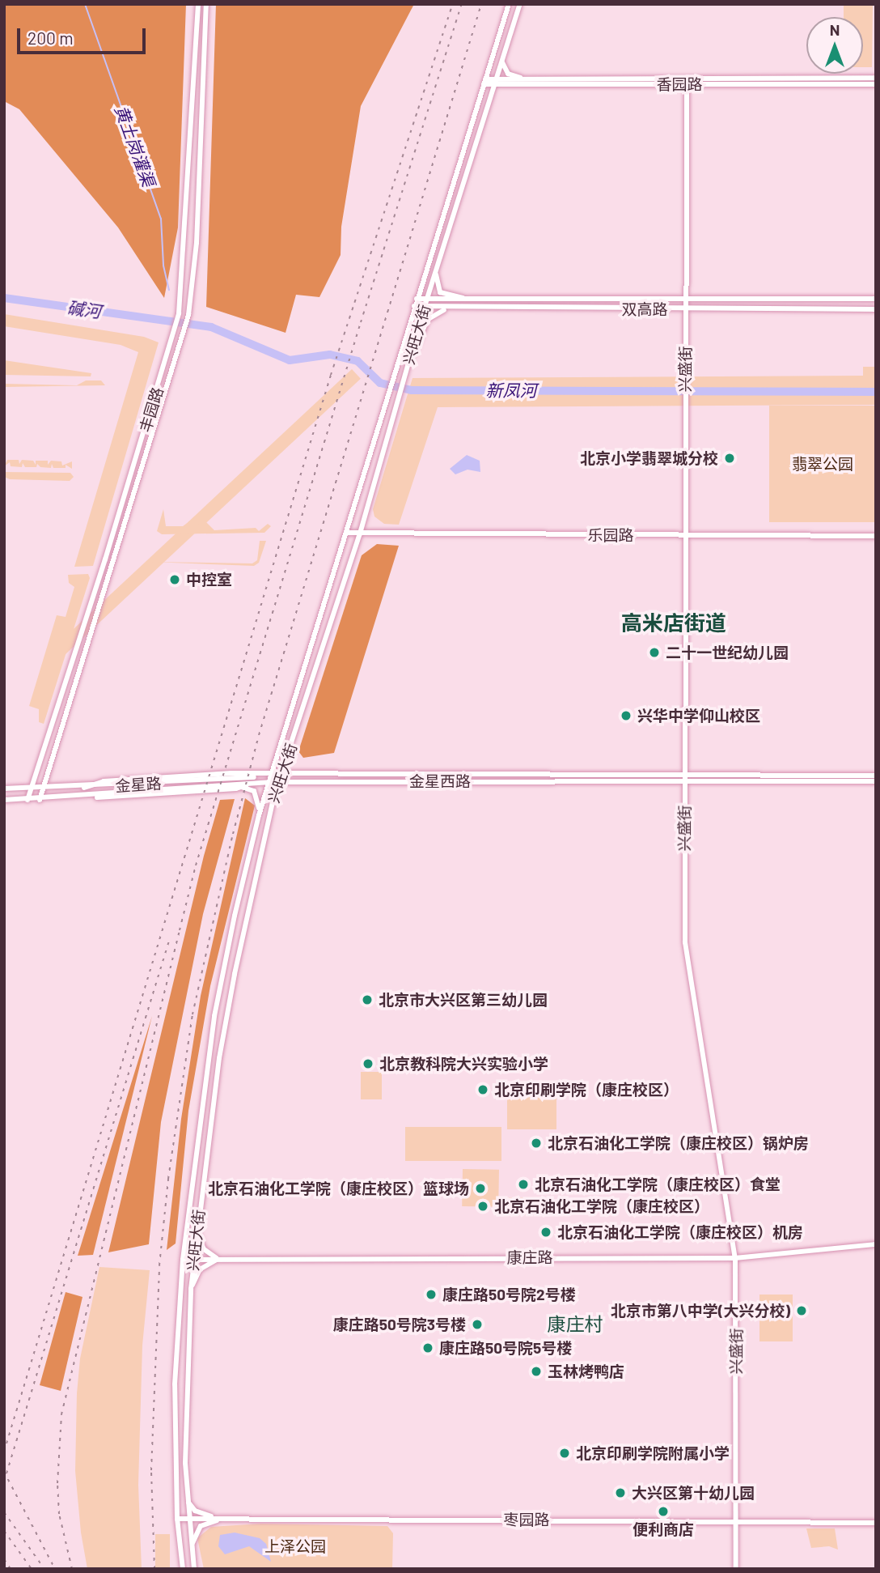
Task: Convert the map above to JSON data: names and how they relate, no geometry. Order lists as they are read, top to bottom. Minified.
{"streets":{"main road":["香园路","双高路","兴旺大街","兴盛街","丰园路","乐园路","金星西路","康庄路","枣园路"]},"crossings":[["香园路","兴旺大街"],["香园路","兴盛街"],["双高路","兴旺大街"],["双高路","兴盛街"],["兴旺大街","乐园路"],["兴旺大街","金星西路"],["兴旺大街","康庄路"],["兴旺大街","枣园路"],["兴盛街","乐园路"],["兴盛街","金星西路"],["兴盛街","康庄路"],["兴盛街","枣园路"],["丰园路","金星西路"]],"districts":["高米店街道","康庄村"],"water":["黄土岗灌渠","碱河","新凤河"],"parks":["翡翠公园","上泽公园"],"places":["北京小学翡翠城分校","中控室","二十一世纪幼儿园","兴华中学仰山校区","北京市大兴区第三幼儿园","北京教科院大兴实验小学","北京印刷学院（康庄校区）","北京石油化工学院（康庄校区）锅炉房","北京石油化工学院（康庄校区）食堂","北京石油化工学院（康庄校区）篮球场","北京石油化工学院（康庄校区）","北京石油化工学院（康庄校区）机房","康庄路50号院2号楼","北京市第八中学(大兴分校)","康庄路50号院3号楼","康庄路50号院5号楼","玉林烤鸭店","北京印刷学院附属小学","大兴区第十幼儿园","便利商店"],"scale_bar":"200 m","north":"top"}
